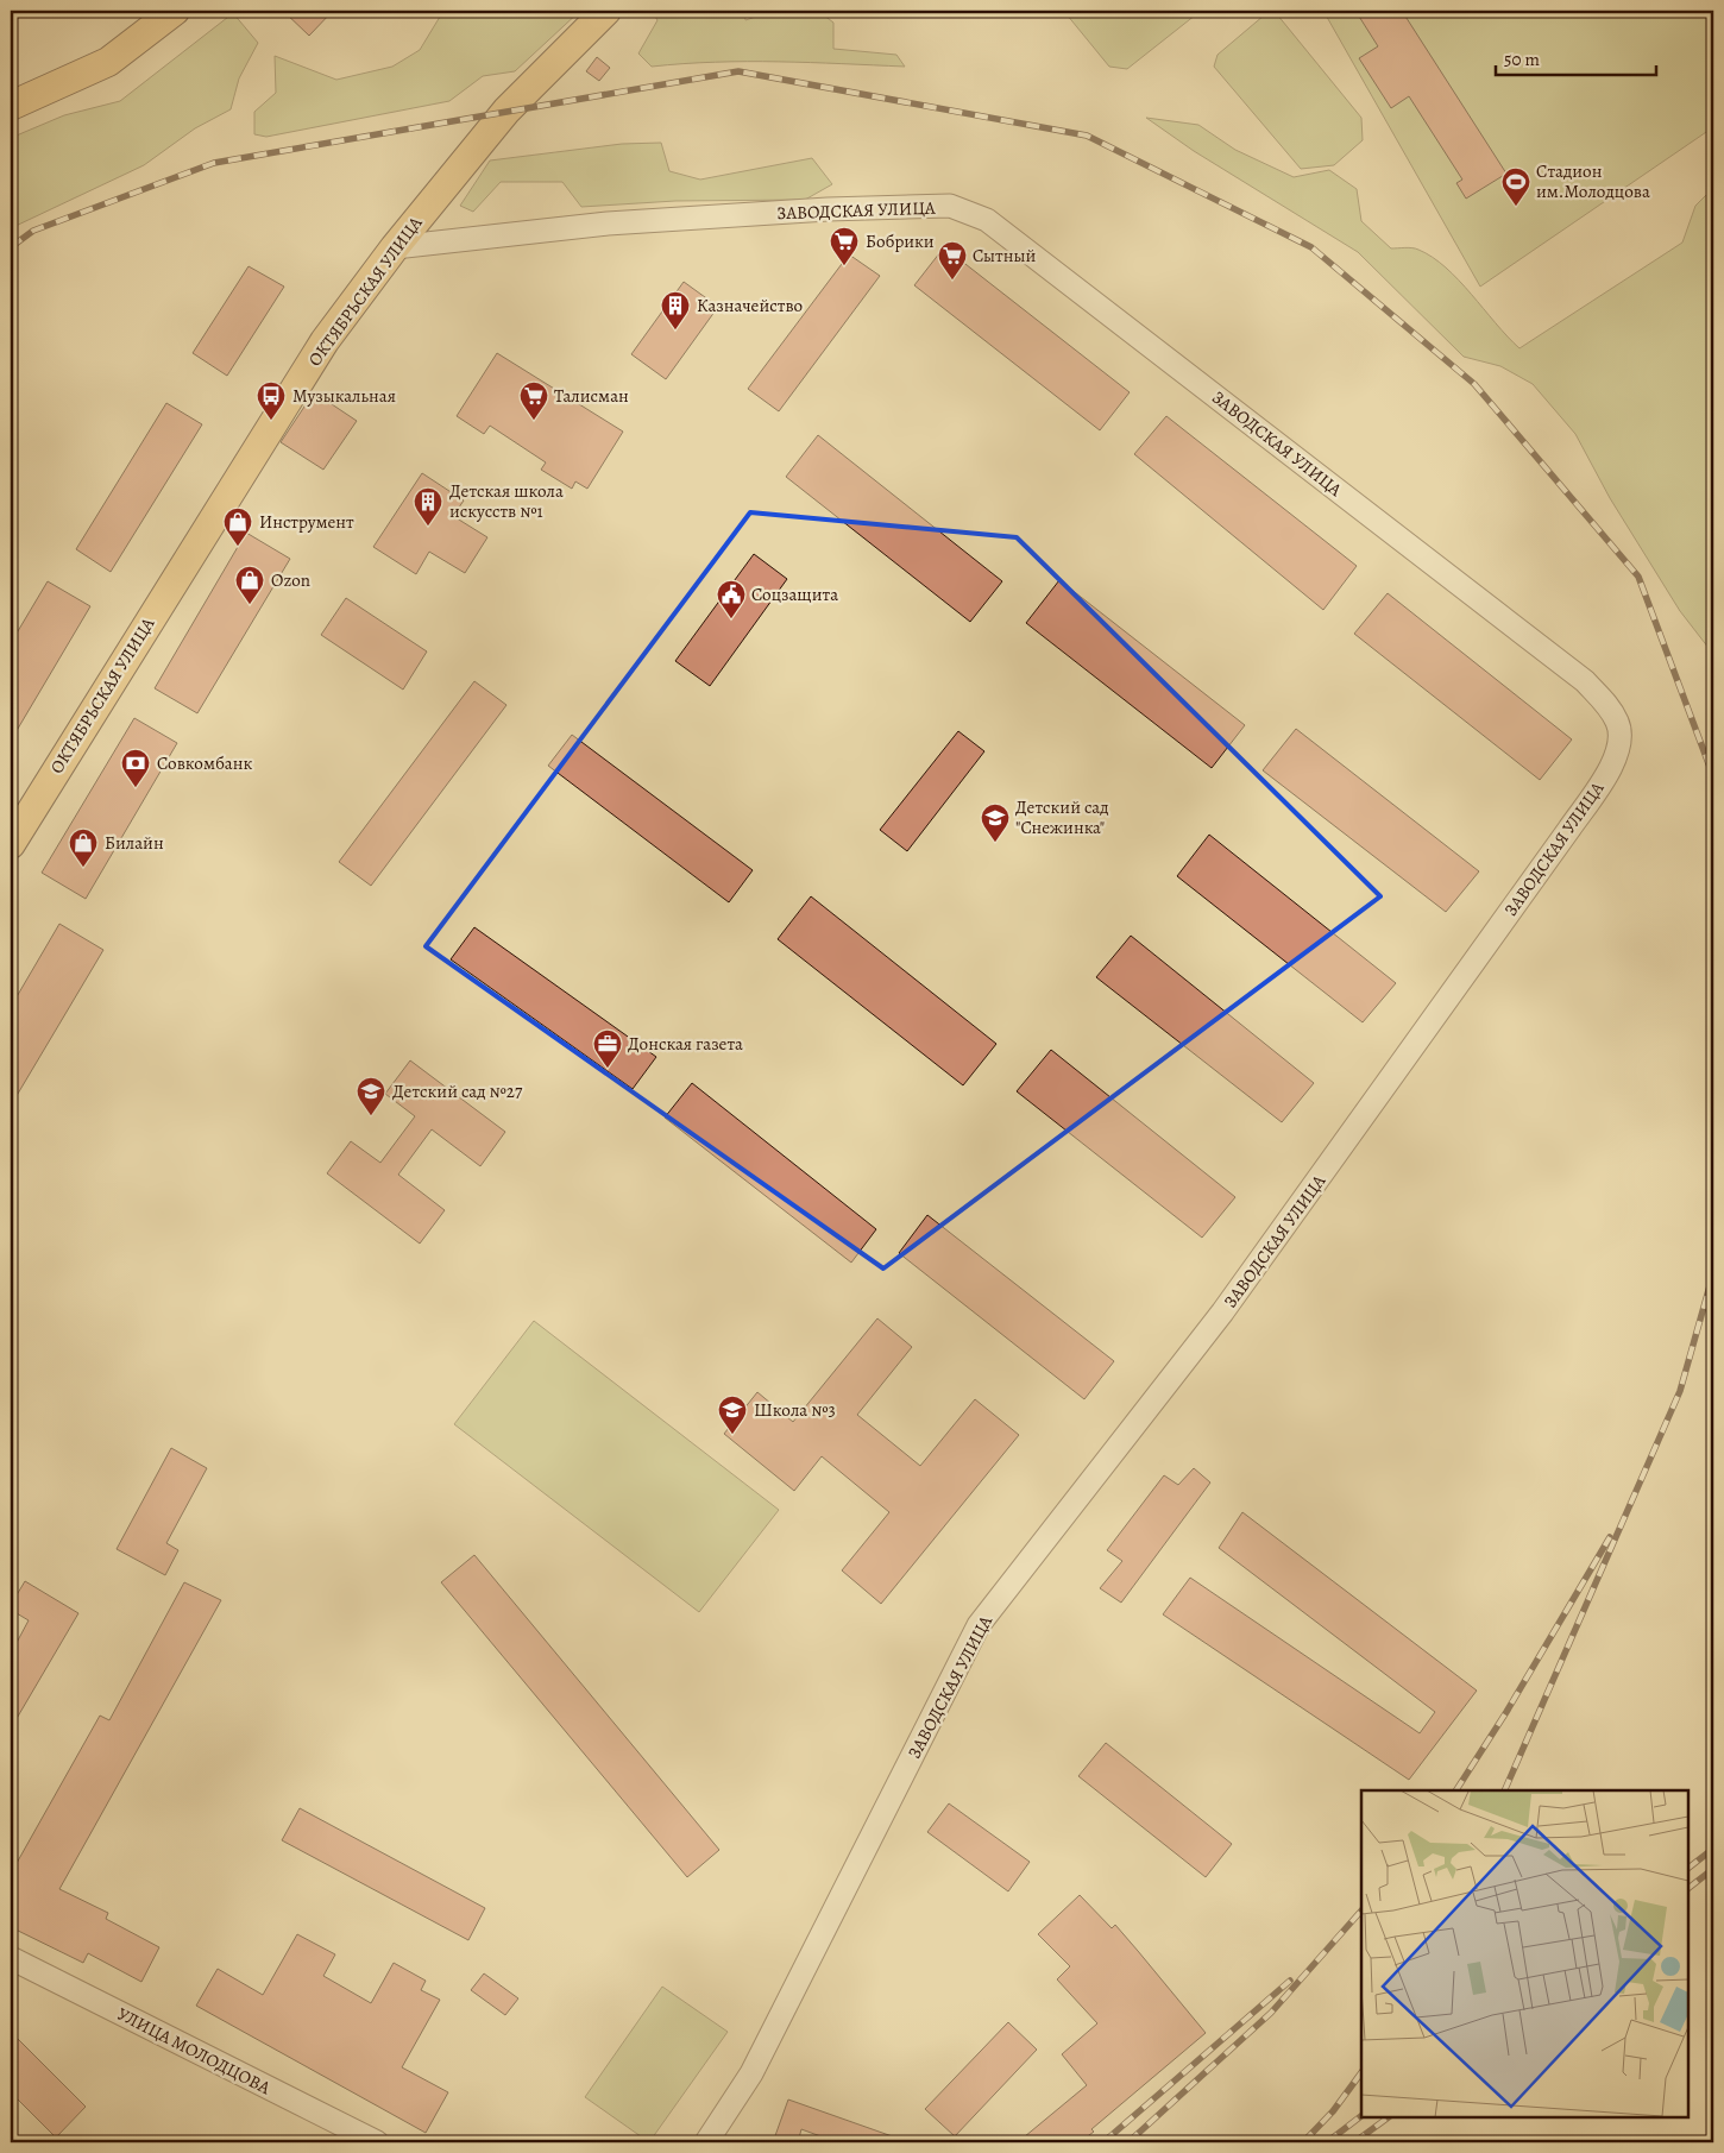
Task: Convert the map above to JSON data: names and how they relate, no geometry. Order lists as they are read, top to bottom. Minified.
{"streets":{"main road":["ОКТЯБРЬСКАЯ УЛИЦА"],"street":["ЗАВОДСКАЯ УЛИЦА","УЛИЦА МОЛОДЦОВА"]},"crossings":[["ЗАВОДСКАЯ УЛИЦА","ОКТЯБРЬСКАЯ УЛИЦА"]],"places":{"sports":["Стадион им.Молодцова"],"supermarket":["Бобрики","Сытный","Талисман"],"building":["Казначейство","Детская школа искусств №1"],"bus stop":["Музыкальная"],"shop":["Инструмент","Ozon","Билайн"],"public building":["Соцзащита"],"bank":["Совкомбанк"],"school or university":["Детский сад \"Снежинка\"","Детский сад №27","Школа №3"],"office":["Донская газета"]},"scale_bar":"50 m"}
